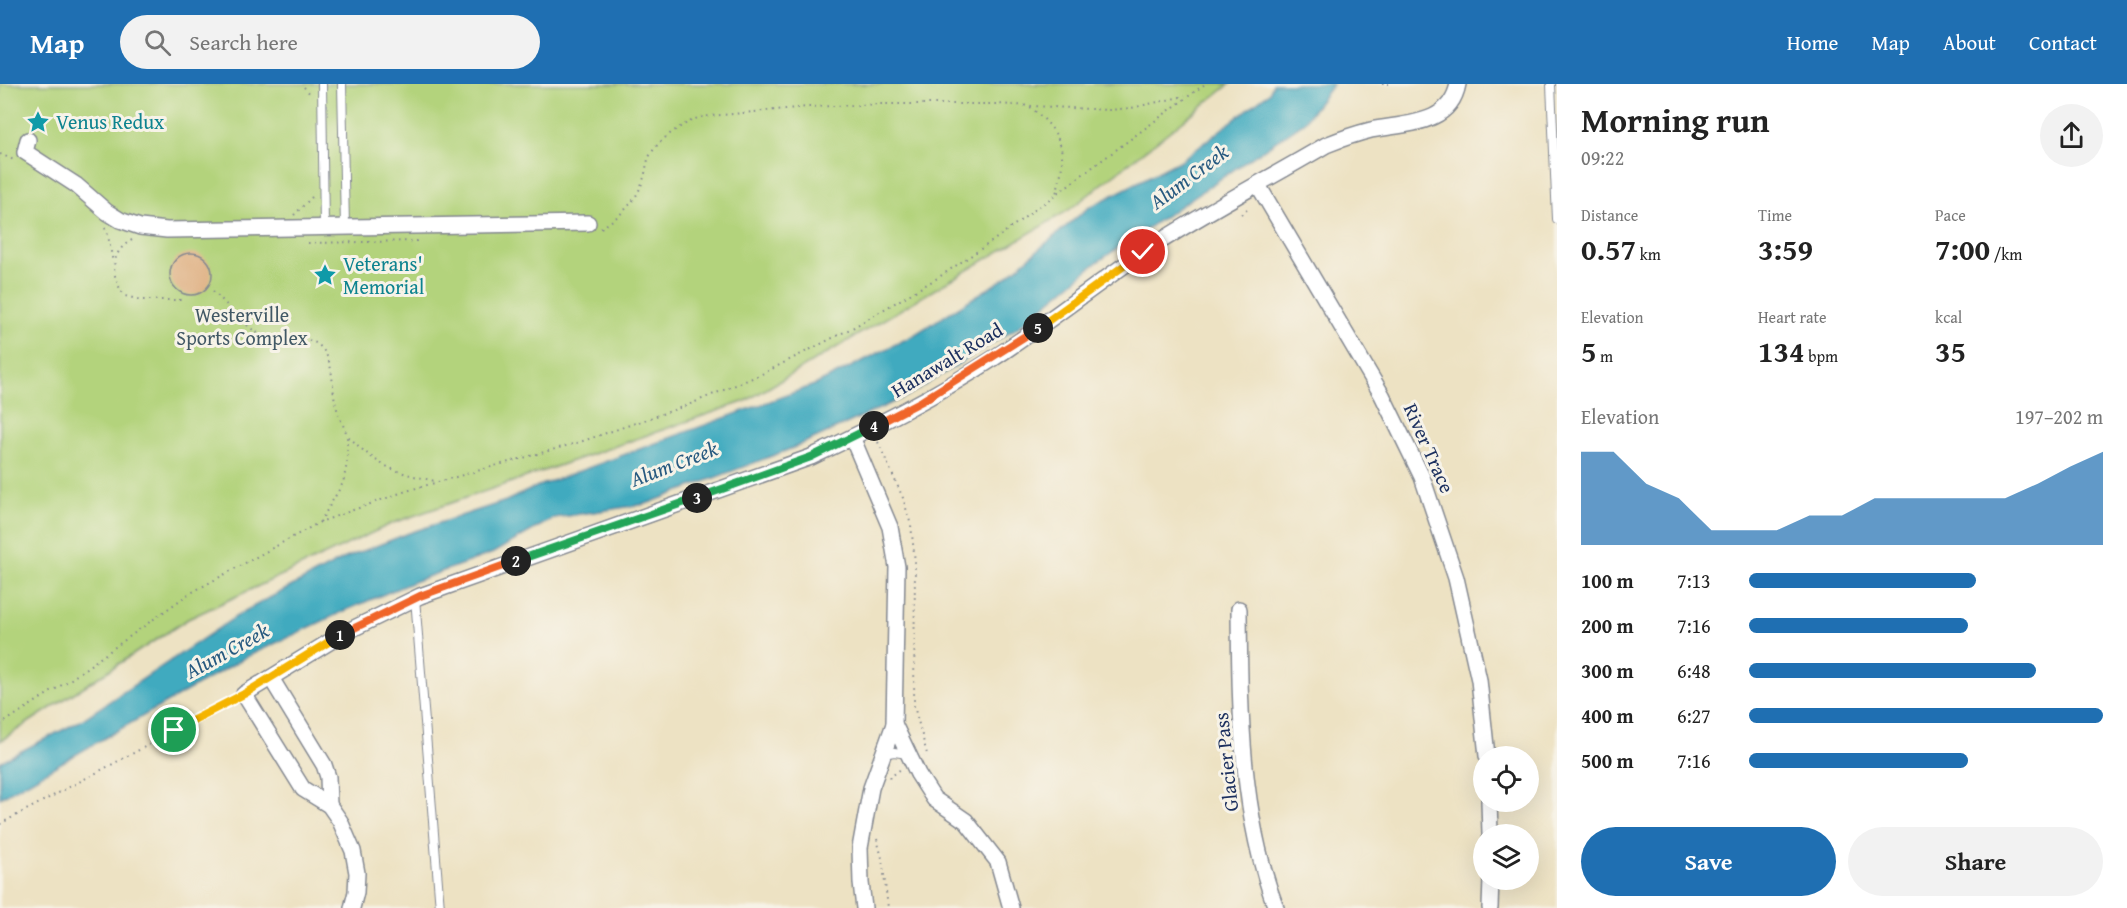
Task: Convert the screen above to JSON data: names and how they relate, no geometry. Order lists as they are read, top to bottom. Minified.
{"streets":{"street":["Hanawalt Road","River Trace","Glacier Pass"]},"crossings":[["Hanawalt Road","River Trace"]],"water":["Alum Creek"],"parks":["Westerville Sports Complex"],"places":{"place":["Venus Redux","Veterans' Memorial"]},"page":{"header":"Map","search":"Search here","nav":["Home","Map","About","Contact"],"heading":["Morning run","09:22"],"stats":[["Distance","0.57 km"],["Time","3:59"],["Pace","7:00 /km"],["Elevation","5 m"],["Heart rate","134 bpm"],["kcal","35"]],"pins":["5","4","3","2","1"],"chart":["Elevation","197–202 m"],"list":[{"name":"100 m","note":"7:13"},{"name":"200 m","note":"7:16"},{"name":"300 m","note":"6:48"},{"name":"400 m","note":"6:27"},{"name":"500 m","note":"7:16"}],"buttons":["Save","Share"]}}
